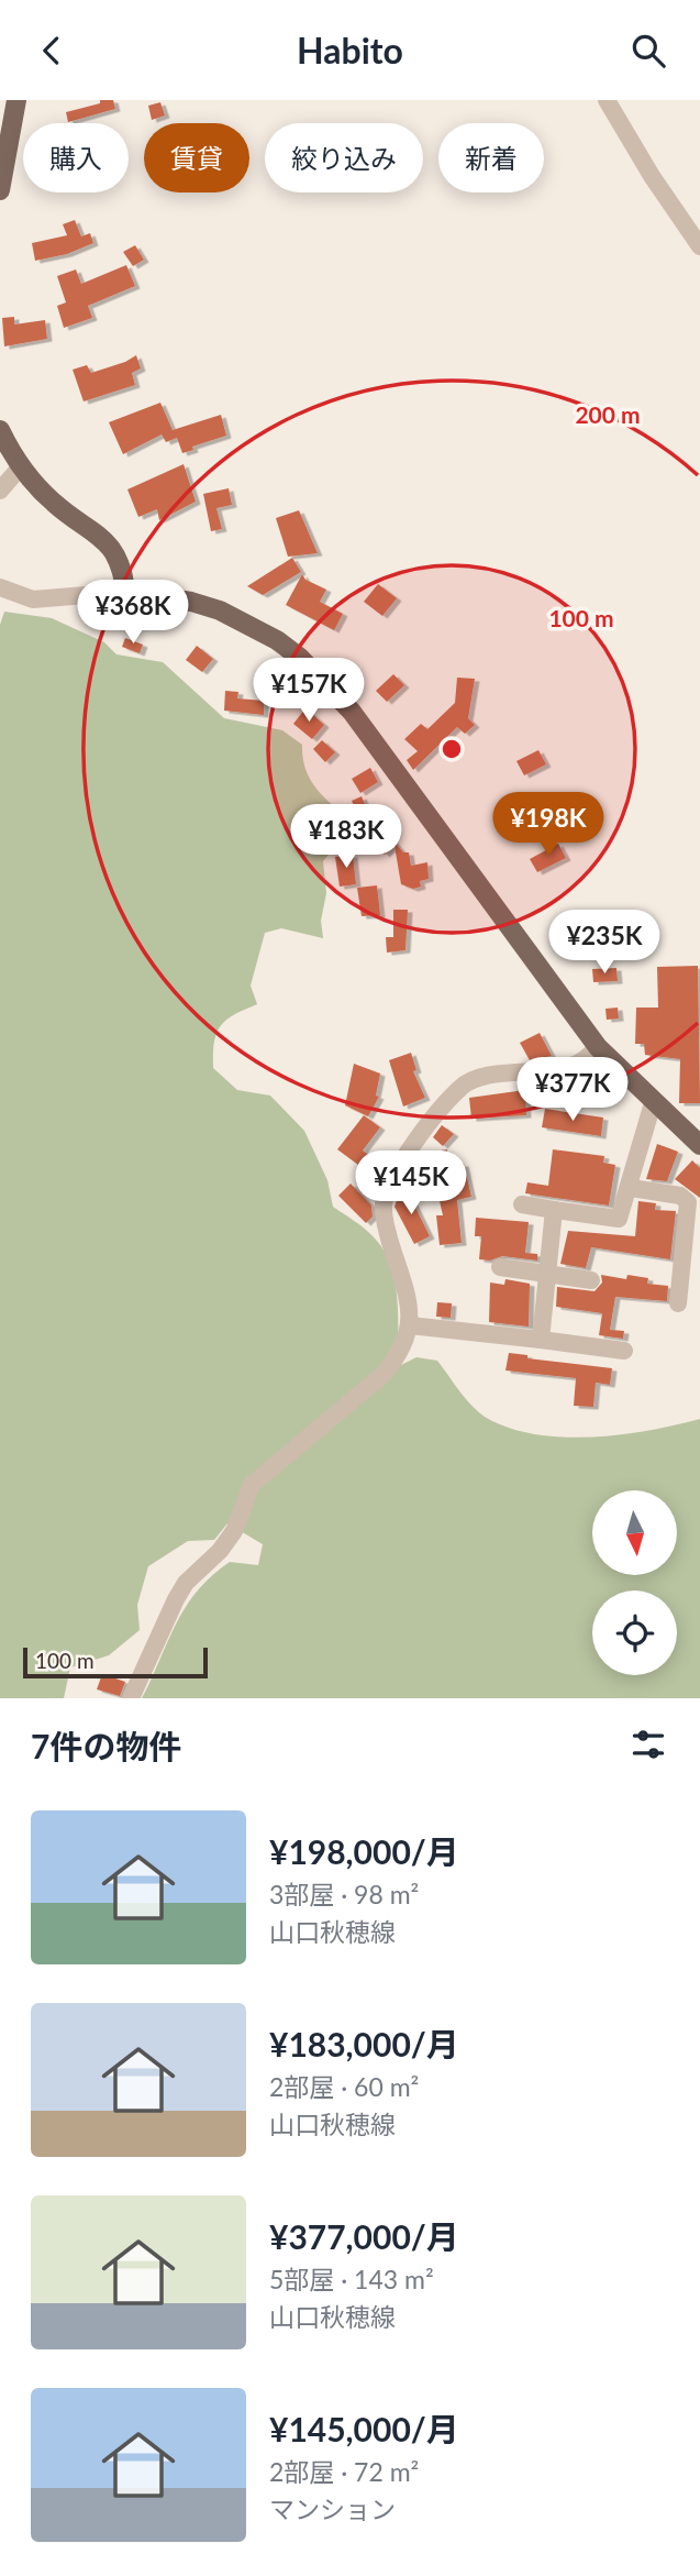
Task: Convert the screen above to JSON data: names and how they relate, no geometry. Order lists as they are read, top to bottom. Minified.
{"scale_bar":"100 m","north":"bottom","page":{"header":"Habito","chip":["購入","賃貸","絞り込み","新着"],"price":["¥368K","¥157K","¥198K","¥183K","¥235K","¥377K","¥145K"],"scale":"100 m","heading":"7件の物件","list":[{"name":"¥198,000/月","note":"3部屋 · 98 m² · 山口秋穂線"},{"name":"¥183,000/月","note":"2部屋 · 60 m² · 山口秋穂線"},{"name":"¥377,000/月","note":"5部屋 · 143 m² · 山口秋穂線"},{"name":"¥145,000/月","note":"2部屋 · 72 m² · マンション"}]},"rings":["200 m","100 m"]}
